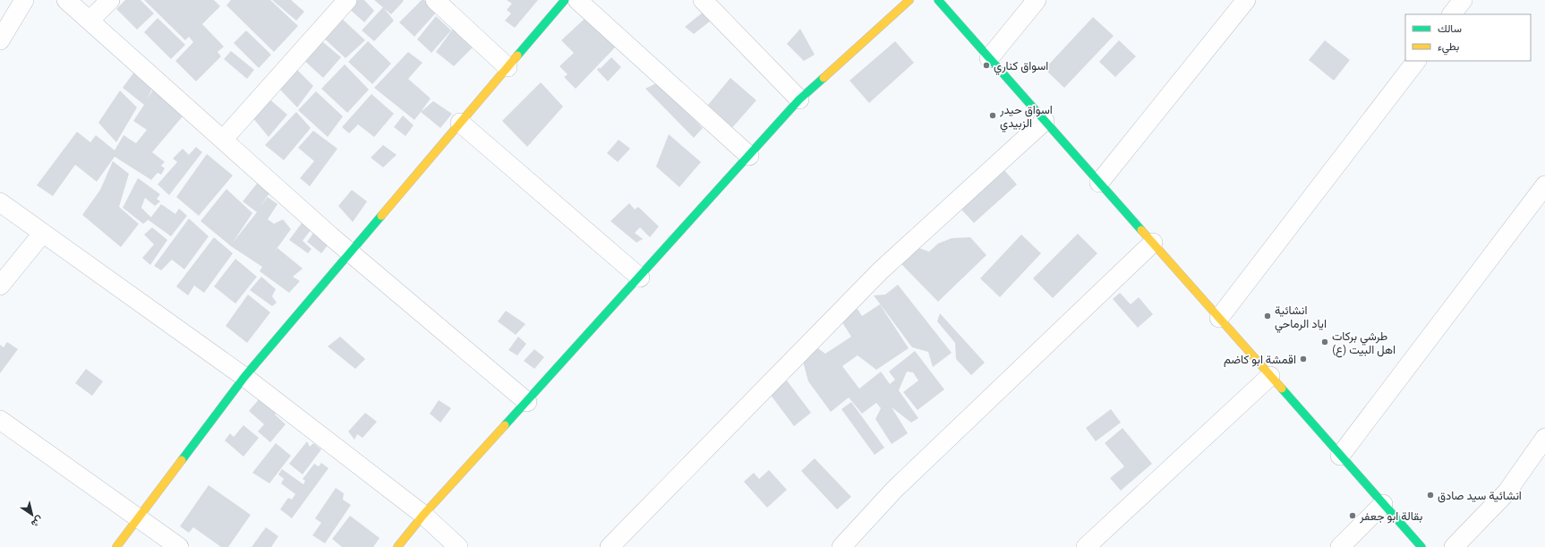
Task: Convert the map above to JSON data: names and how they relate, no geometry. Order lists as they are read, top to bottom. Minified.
{"places":["اسواق كناري","اسواق حيدر الزبيدي","انشائية اياد الرماحي","طرشي بركات اهل البيت (ع)","اقمشة ابو كاضم","انشائية سيد صادق","بقالة ابو جعفر"],"legend":["سالك","بطيء"],"north":"bottom right"}
